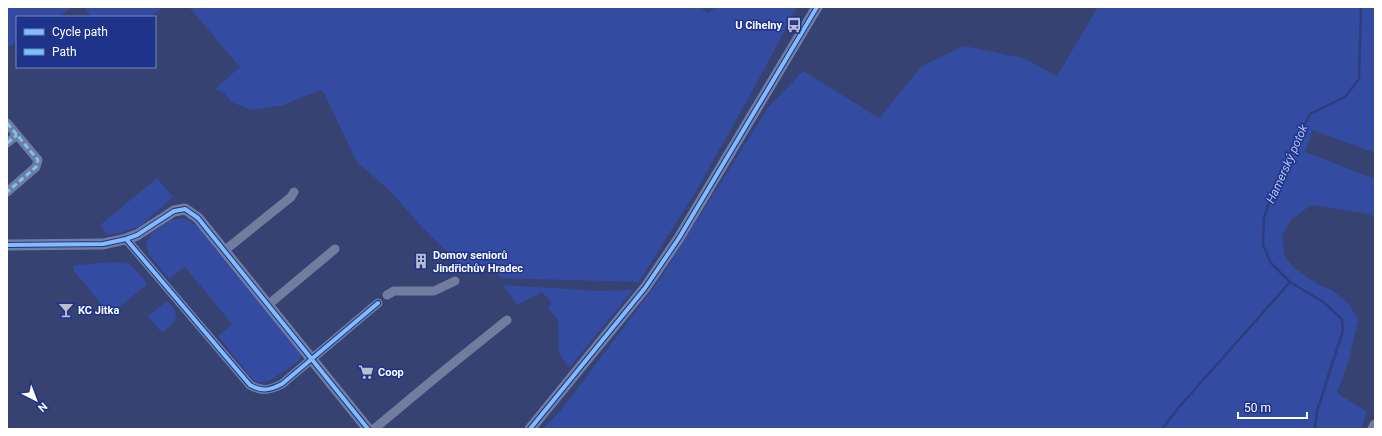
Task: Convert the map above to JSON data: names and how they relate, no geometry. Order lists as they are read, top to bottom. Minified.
{"water":["Hamerský potok"],"places":{"bus stop":["U Cihelny"],"building":["Domov seniorů Jindřichův Hradec"],"bar":["KC Jitka"],"supermarket":["Coop"]},"legend":["Cycle path","Path"],"scale_bar":"50 m","north":"bottom right"}
